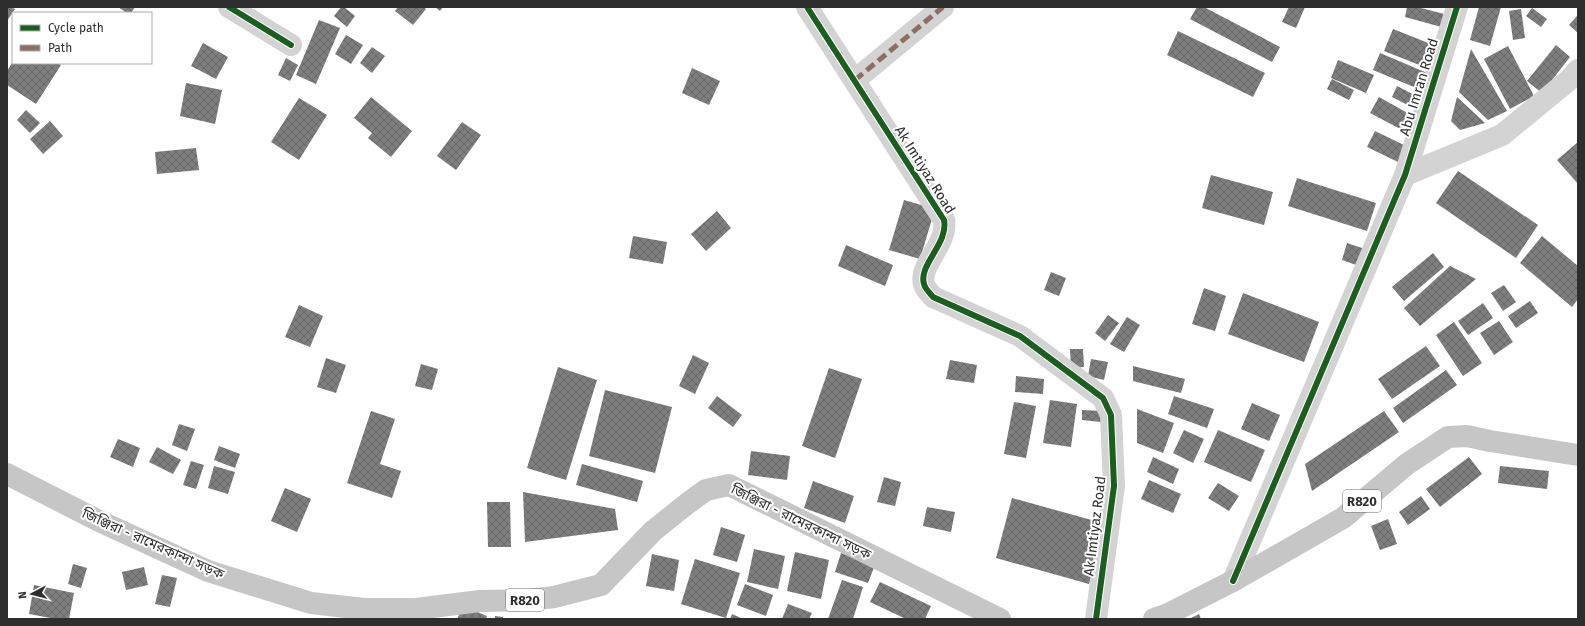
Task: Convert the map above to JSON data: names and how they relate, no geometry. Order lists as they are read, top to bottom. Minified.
{"streets":{"main road":["R820","জিঞ্জিরা - রামেরকান্দা সড়ক"],"street":["Abu Imran Road","Ak Imtiyaz Road"]},"crossings":[["Abu Imran Road","R820"]],"legend":["Cycle path","Path"],"north":"left"}
